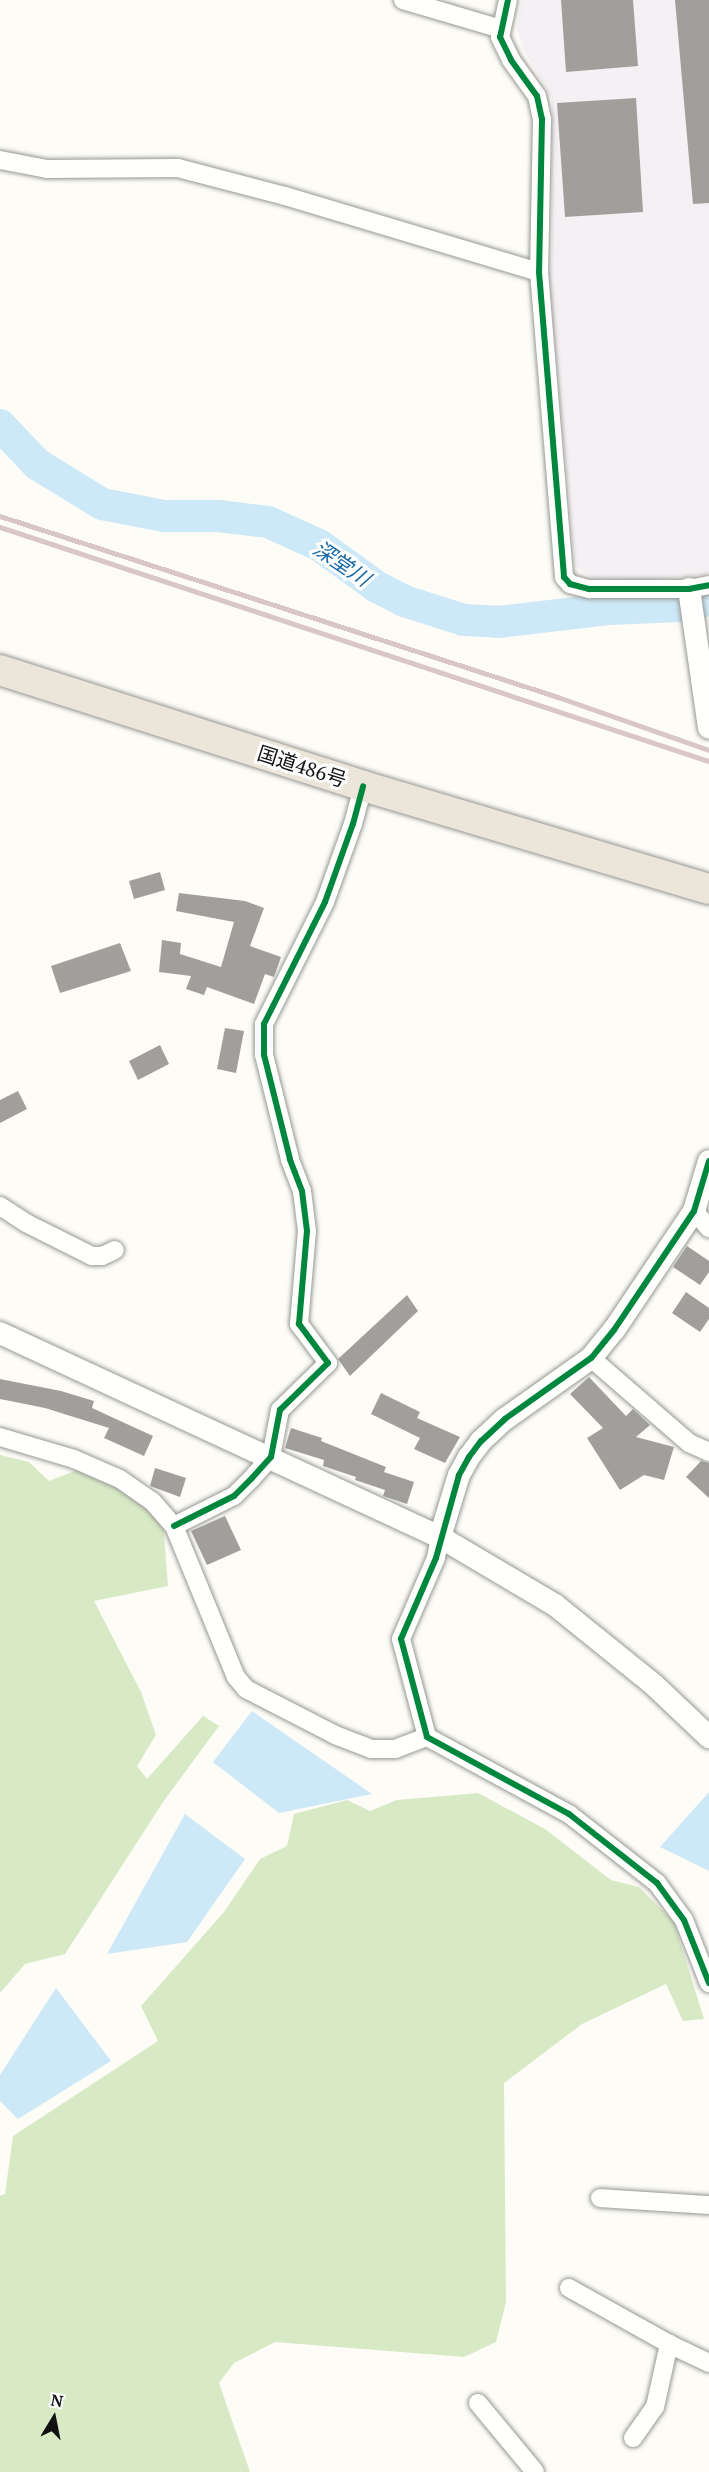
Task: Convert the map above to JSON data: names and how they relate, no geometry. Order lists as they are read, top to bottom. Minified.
{"streets":{"highway":["国道486号"]},"water":["深堂川"],"north":"top"}
